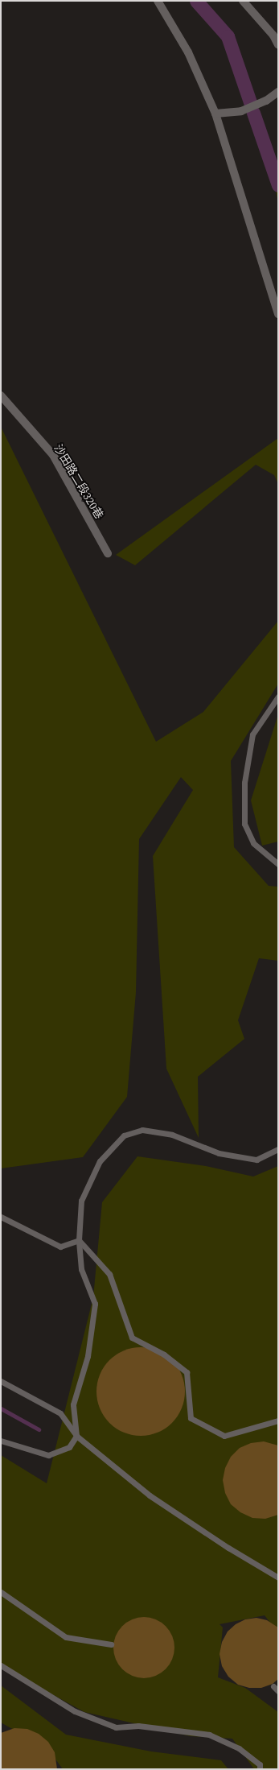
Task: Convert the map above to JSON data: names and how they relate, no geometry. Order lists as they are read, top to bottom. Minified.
{"streets":{"street":["沙田路二段320巷"]}}
